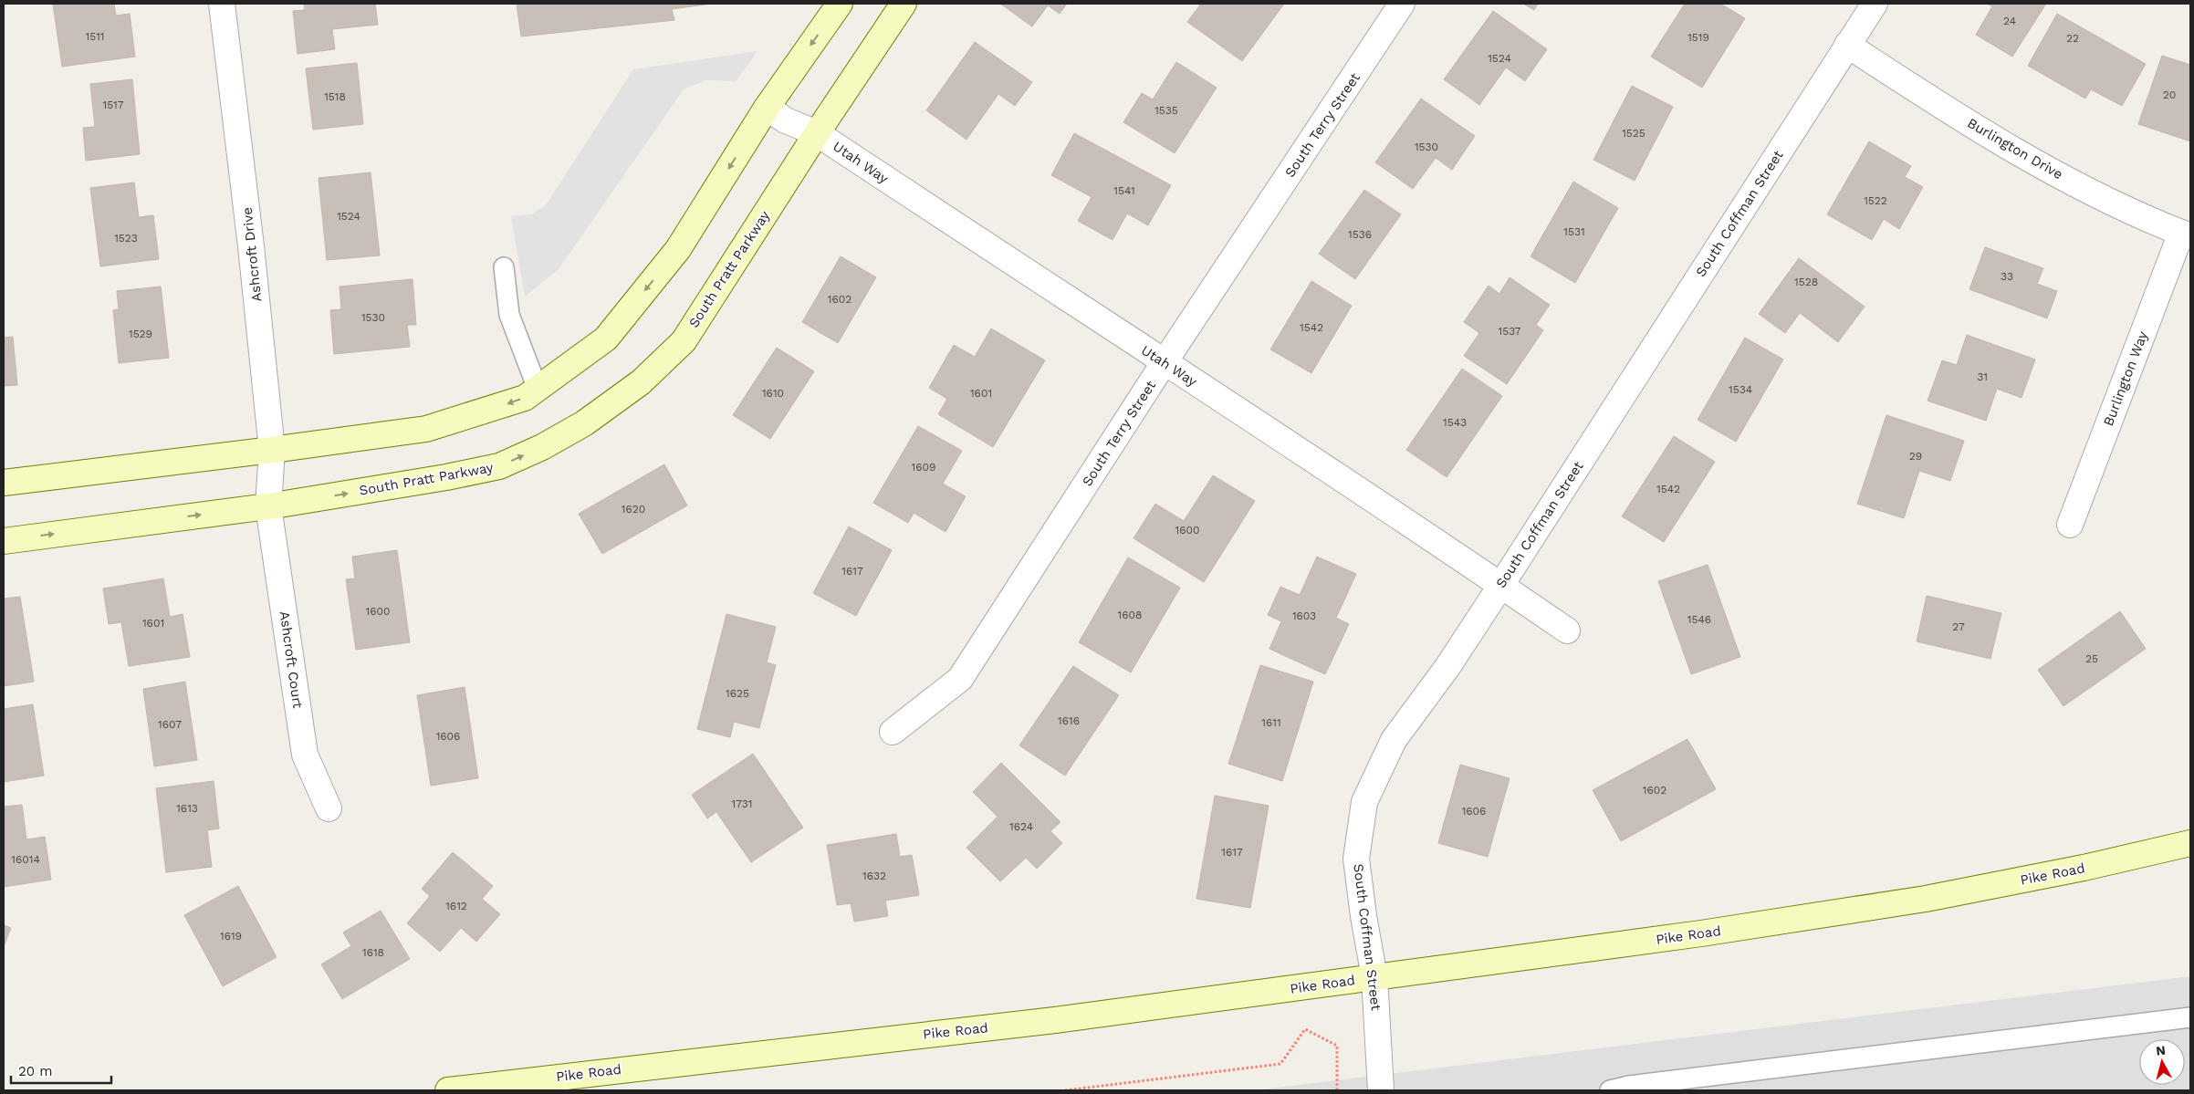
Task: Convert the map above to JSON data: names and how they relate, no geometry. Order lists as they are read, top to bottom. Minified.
{"streets":{"street":["South Terry Street","Burlington Drive","Utah Way","South Coffman Street","Ashcroft Drive","South Pratt Parkway","Burlington Way","Ashcroft Court","Pike Road"]},"crossings":[["South Terry Street","Utah Way"],["Burlington Drive","South Coffman Street"],["Burlington Drive","Burlington Way"],["Utah Way","South Coffman Street"],["Utah Way","South Pratt Parkway"],["South Coffman Street","Pike Road"],["Ashcroft Drive","South Pratt Parkway"],["Ashcroft Drive","Ashcroft Court"],["South Pratt Parkway","Ashcroft Court"]],"house_numbers":["24","1511","1519","22","1524","20","1518","1517","1535","1525","1530","1541","1522","1524","1531","1536","1523","33","1528","1602","1530","1542","1537","1529","31","1534","1610","1601","1543","29","1609","1542","1620","1600","1617","1600","1608","1603","1546","1601","27","25","1625","1616","1611","1607","1606","1602","1731","1613","1606","1624","1617","16014","1632","1612","1619","1618"],"scale_bar":"20 m","north":"top"}
